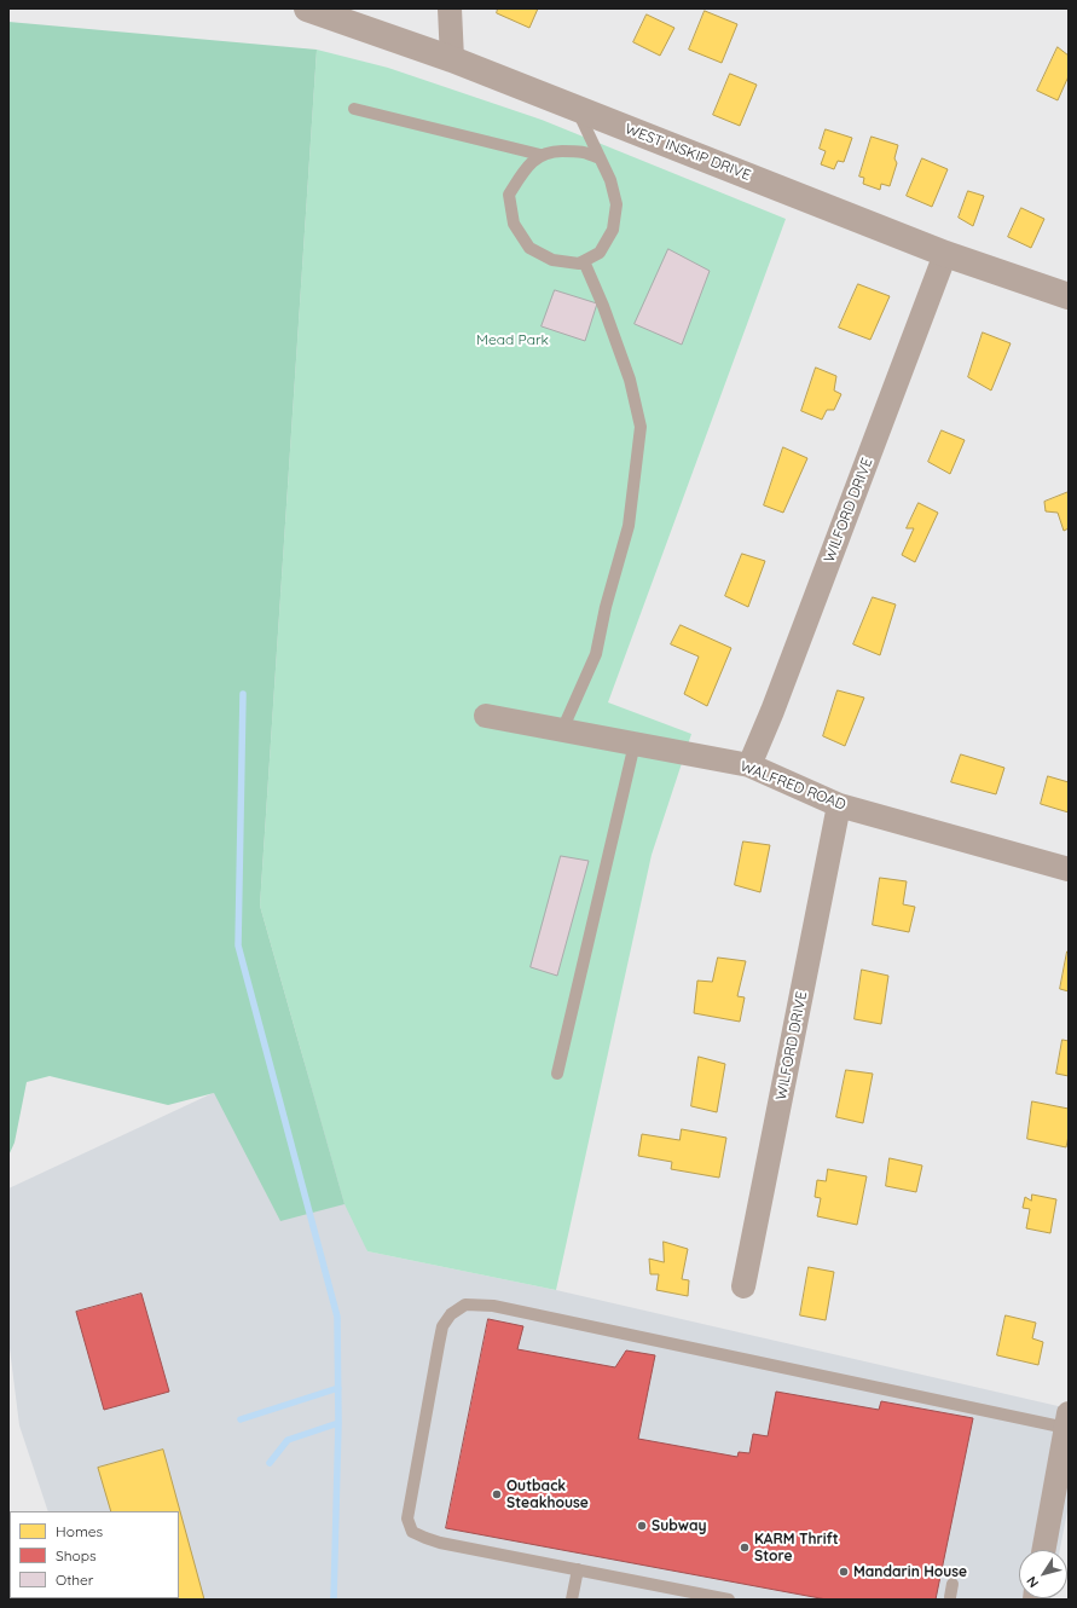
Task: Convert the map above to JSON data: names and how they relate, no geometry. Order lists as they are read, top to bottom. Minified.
{"streets":{"street":["WEST INSKIP DRIVE","WILFORD DRIVE","WALFRED ROAD"]},"crossings":[["WEST INSKIP DRIVE","WILFORD DRIVE"],["WILFORD DRIVE","WALFRED ROAD"]],"parks":["Mead Park"],"places":["Outback Steakhouse","Subway","KARM Thrift Store","Mandarin House"],"legend":["Homes","Shops","Other"],"north":"bottom left"}
